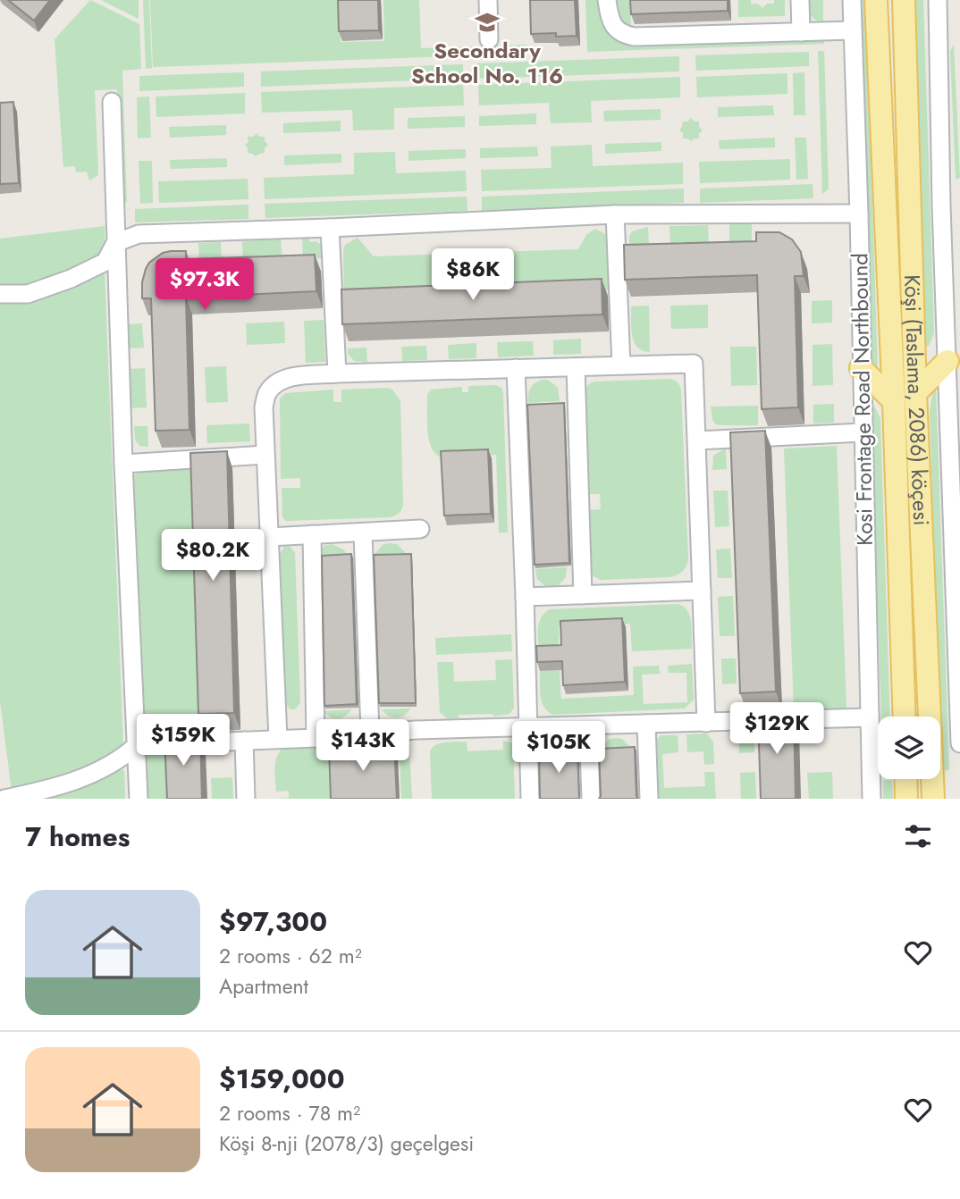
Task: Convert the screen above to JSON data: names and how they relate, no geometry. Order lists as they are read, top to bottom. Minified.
{"streets":{"main road":["Köşi (Taslama, 2086) köçesi"],"street":["Kosi Frontage Road Northbound"]},"places":{"school or university":["Secondary School No. 116"]},"page":{"price":["$86K","$97.3K","$80.2K","$129K","$159K","$143K","$105K"],"heading":"7 homes","list":[{"name":"$97,300","note":"2 rooms · 62 m² · Apartment"},{"name":"$159,000","note":"2 rooms · 78 m² · Köşi 8-nji (2078/3) geçelgesi"}]}}
